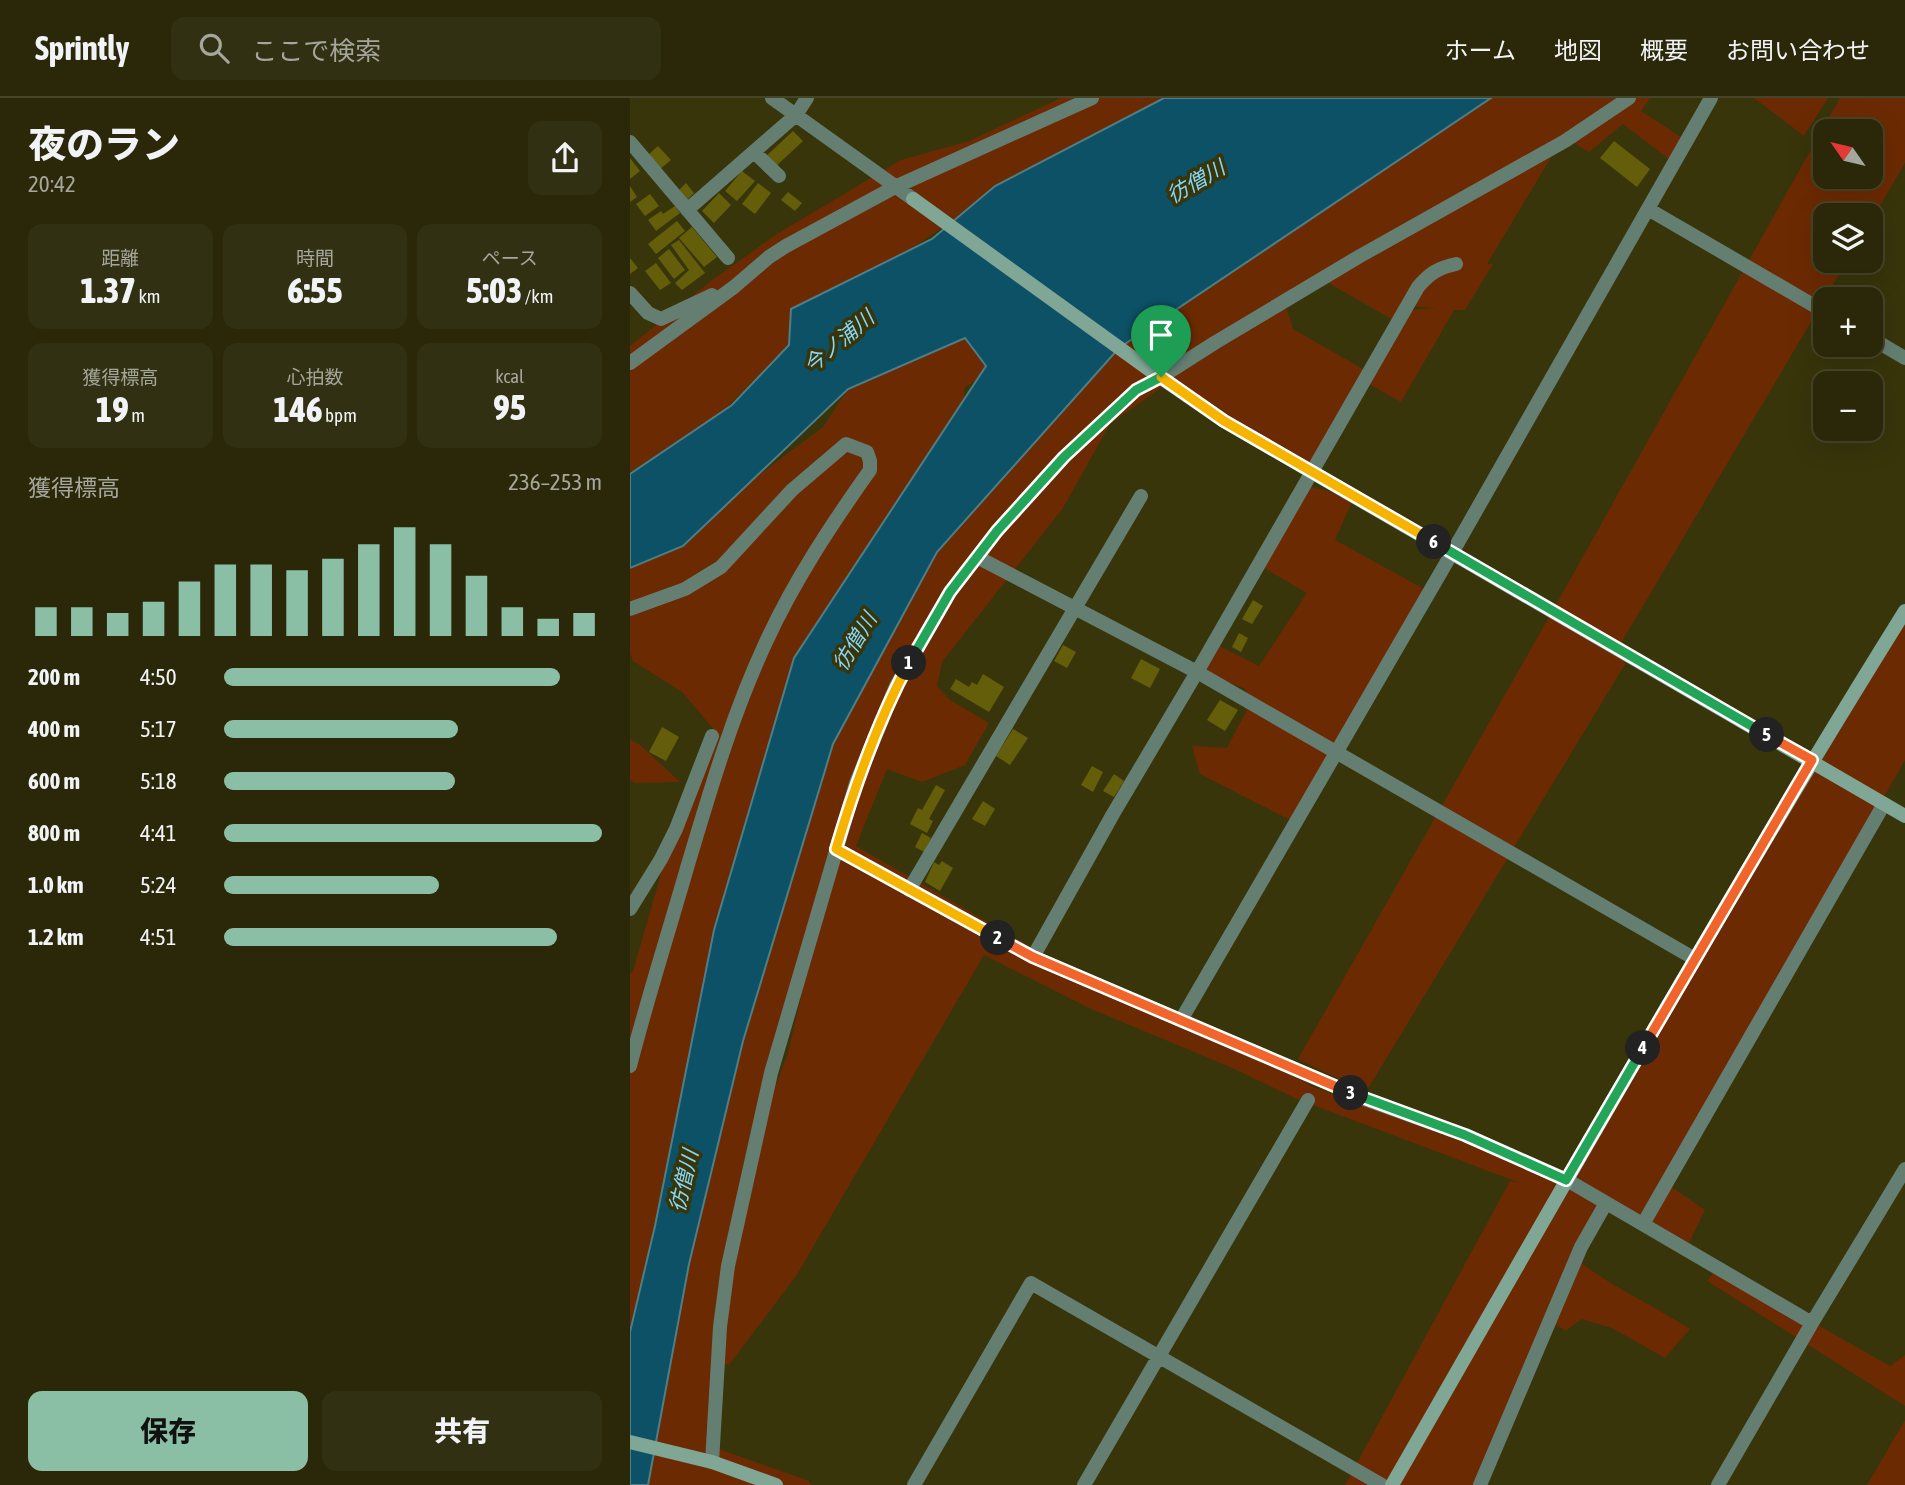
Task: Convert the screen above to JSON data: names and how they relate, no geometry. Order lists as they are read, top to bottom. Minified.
{"water":["彷僧川","今ノ浦川"],"north":"top left","page":{"header":"Sprintly","search":"ここで検索","nav":["ホーム","地図","概要","お問い合わせ"],"heading":["夜のラン","20:42"],"map_buttons":["+","−"],"stats":[["距離","1.37 km"],["時間","6:55"],["ペース","5:03 /km"],["獲得標高","19 m"],["心拍数","146 bpm"],["kcal","95"]],"chart":["獲得標高","236–253 m"],"pins":["6","1","5","2","4","3"],"list":[{"name":"200 m","note":"4:50"},{"name":"400 m","note":"5:17"},{"name":"600 m","note":"5:18"},{"name":"800 m","note":"4:41"},{"name":"1.0 km","note":"5:24"},{"name":"1.2 km","note":"4:51"}],"buttons":["保存","共有"]}}
